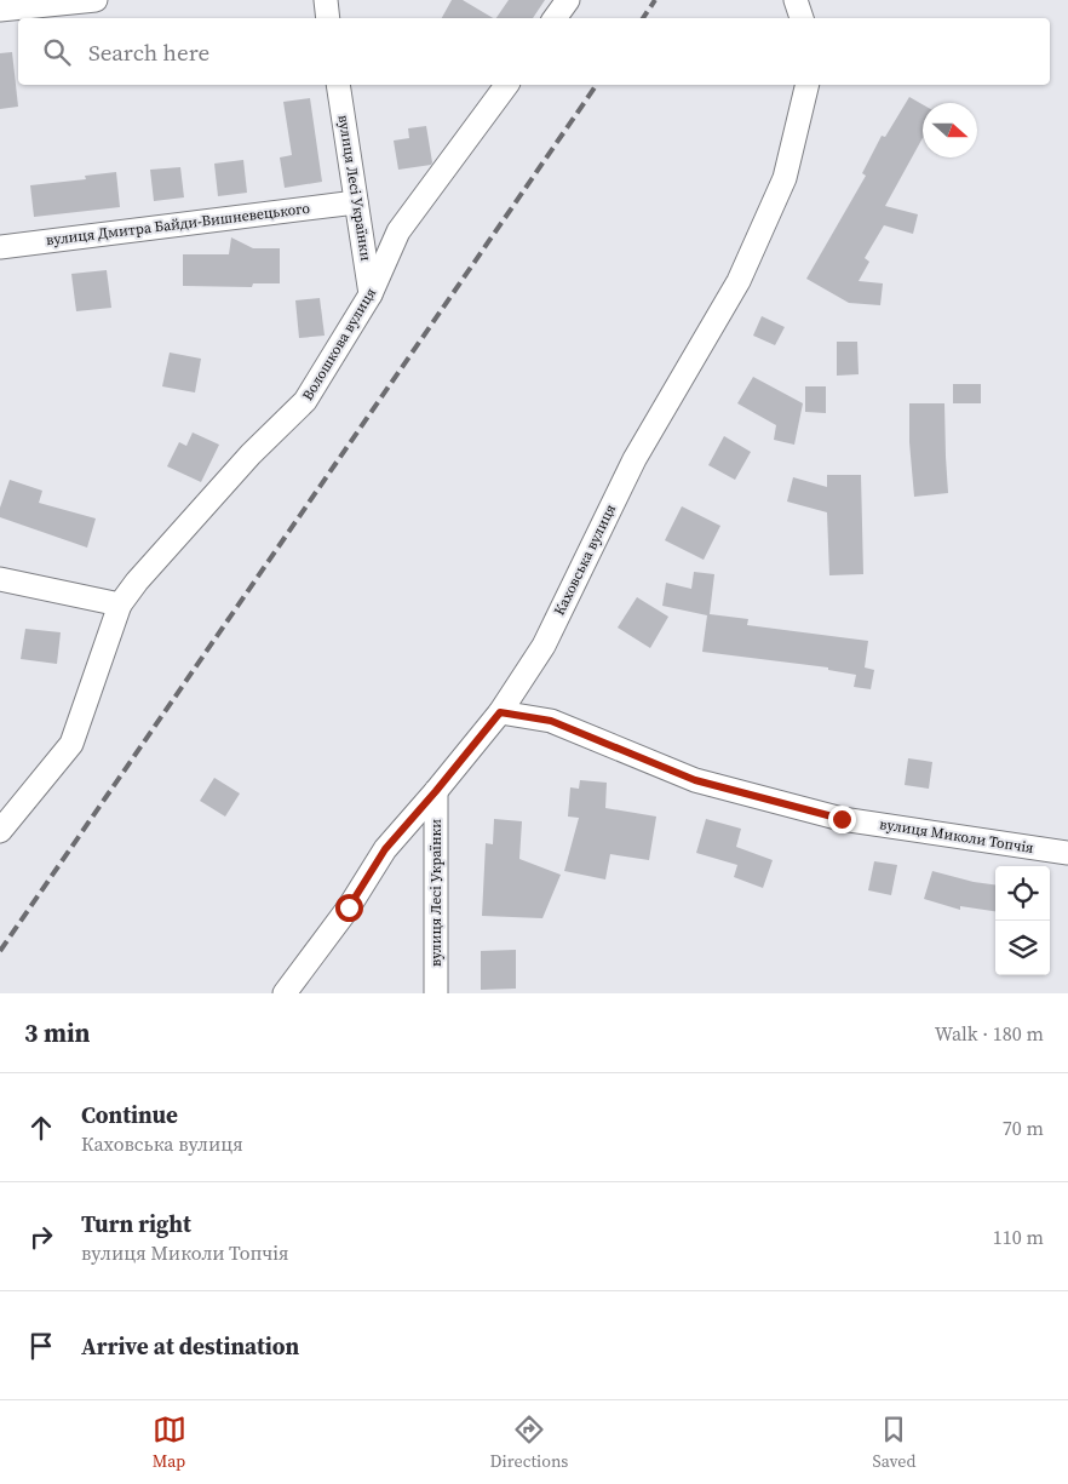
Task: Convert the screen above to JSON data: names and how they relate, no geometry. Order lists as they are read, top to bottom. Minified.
{"streets":{"street":["вулиця Лесі Українки","вулиця Дмитра Байди-Вишневецького","Волошкова вулиця","Каховська вулиця","вулиця Миколи Топчія"]},"crossings":[["вулиця Лесі Українки","вулиця Дмитра Байди-Вишневецького"],["вулиця Лесі Українки","Волошкова вулиця"],["вулиця Лесі Українки","Каховська вулиця"],["Каховська вулиця","вулиця Миколи Топчія"]],"north":"right","page":{"search":"Search here","heading":["3 min","Walk · 180 m"],"list":[["Continue","Каховська вулиця","70 m"],["Turn right","вулиця Миколи Топчія","110 m"],"Arrive at destination"],"nav":["Map","Directions","Saved"]}}
